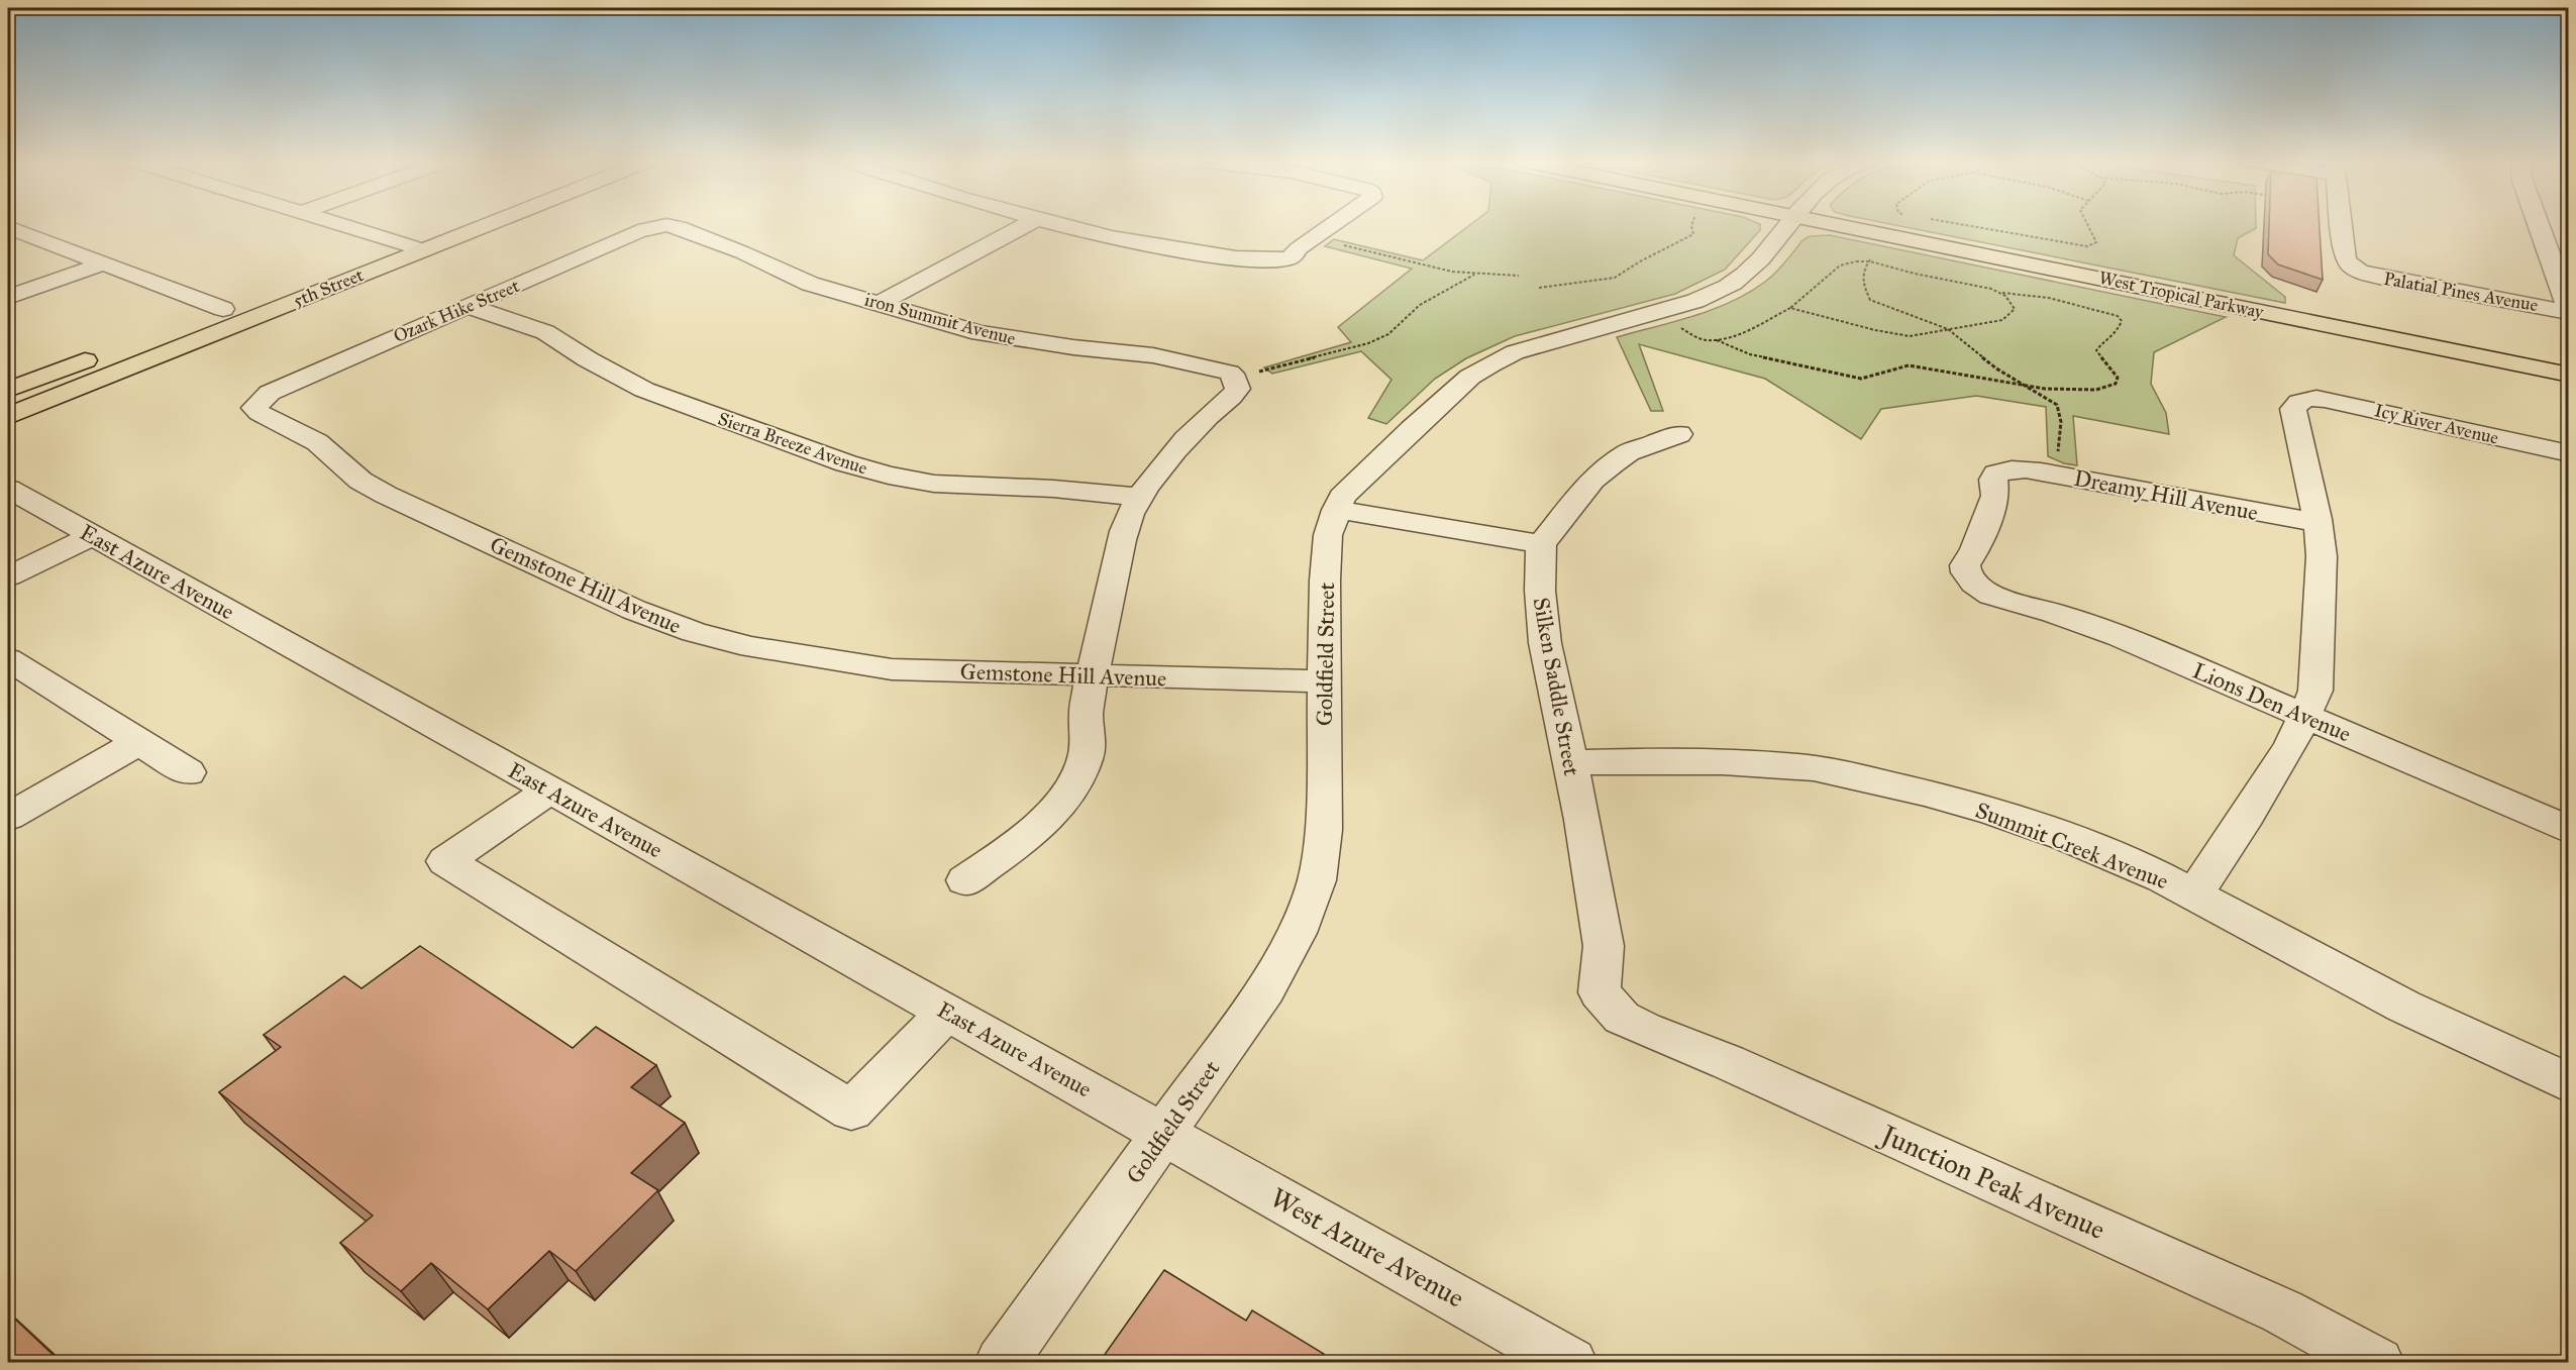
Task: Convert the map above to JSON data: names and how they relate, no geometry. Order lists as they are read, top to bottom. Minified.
{"streets":{"main road":["5th Street","West Tropical Parkway"],"street":["Palatial Pines Avenue","Ozark Hike Street","iron Summit Avenue","Icy River Avenue","Sierra Breeze Avenue","Dreamy Hill Avenue","East Azure Avenue","Gemstone Hill Avenue","Goldfield Street","Silken Saddle Street","Lions Den Avenue","Summit Creek Avenue","Junction Peak Avenue","West Azure Avenue"]},"crossings":[["Ozark Hike Street","iron Summit Avenue"],["Ozark Hike Street","Sierra Breeze Avenue"],["Ozark Hike Street","Gemstone Hill Avenue"],["Icy River Avenue","Dreamy Hill Avenue"],["Dreamy Hill Avenue","Lions Den Avenue"],["East Azure Avenue","Goldfield Street"],["East Azure Avenue","West Azure Avenue"],["Gemstone Hill Avenue","Goldfield Street"],["Goldfield Street","West Azure Avenue"],["Silken Saddle Street","Summit Creek Avenue"],["Silken Saddle Street","Junction Peak Avenue"]]}
